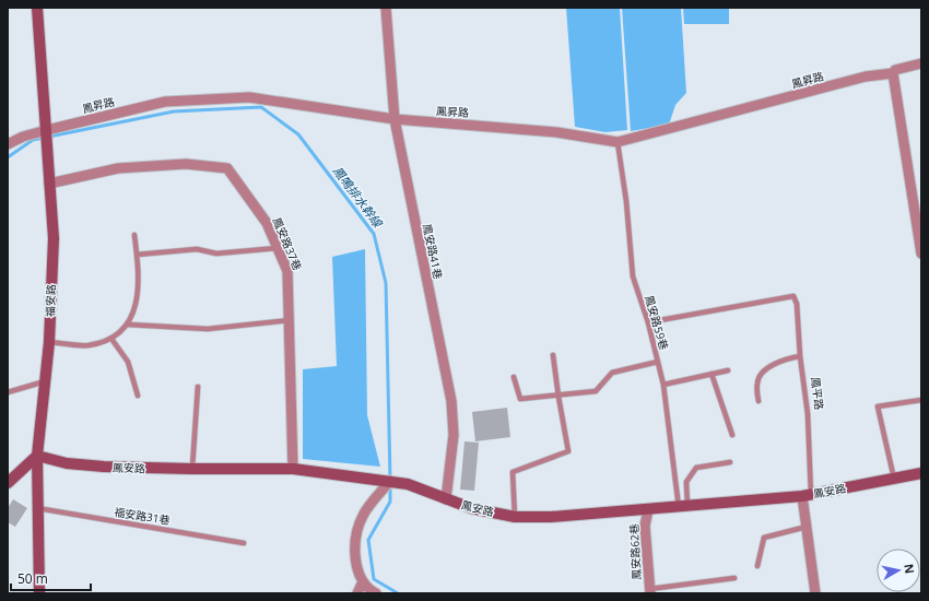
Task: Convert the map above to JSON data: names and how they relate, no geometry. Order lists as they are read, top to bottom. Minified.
{"streets":{"street":["鳳昇路","鳳安路37巷","鳳安路41巷","福安路","鳳平路","鳳安路","鳳安路62巷"],"lane":["鳳安路59巷","福安路31巷"]},"crossings":[["鳳昇路","鳳安路41巷"],["鳳昇路","福安路"],["鳳昇路","鳳安路59巷"],["鳳安路37巷","福安路"],["鳳安路37巷","鳳安路"],["鳳安路41巷","鳳安路"],["福安路","鳳安路"],["福安路","福安路31巷"],["鳳安路59巷","鳳平路"],["鳳安路59巷","鳳安路"],["鳳平路","鳳安路"],["鳳安路","鳳安路62巷"]],"water":["鳳鳴排水幹線"],"scale_bar":"50 m","north":"right"}
